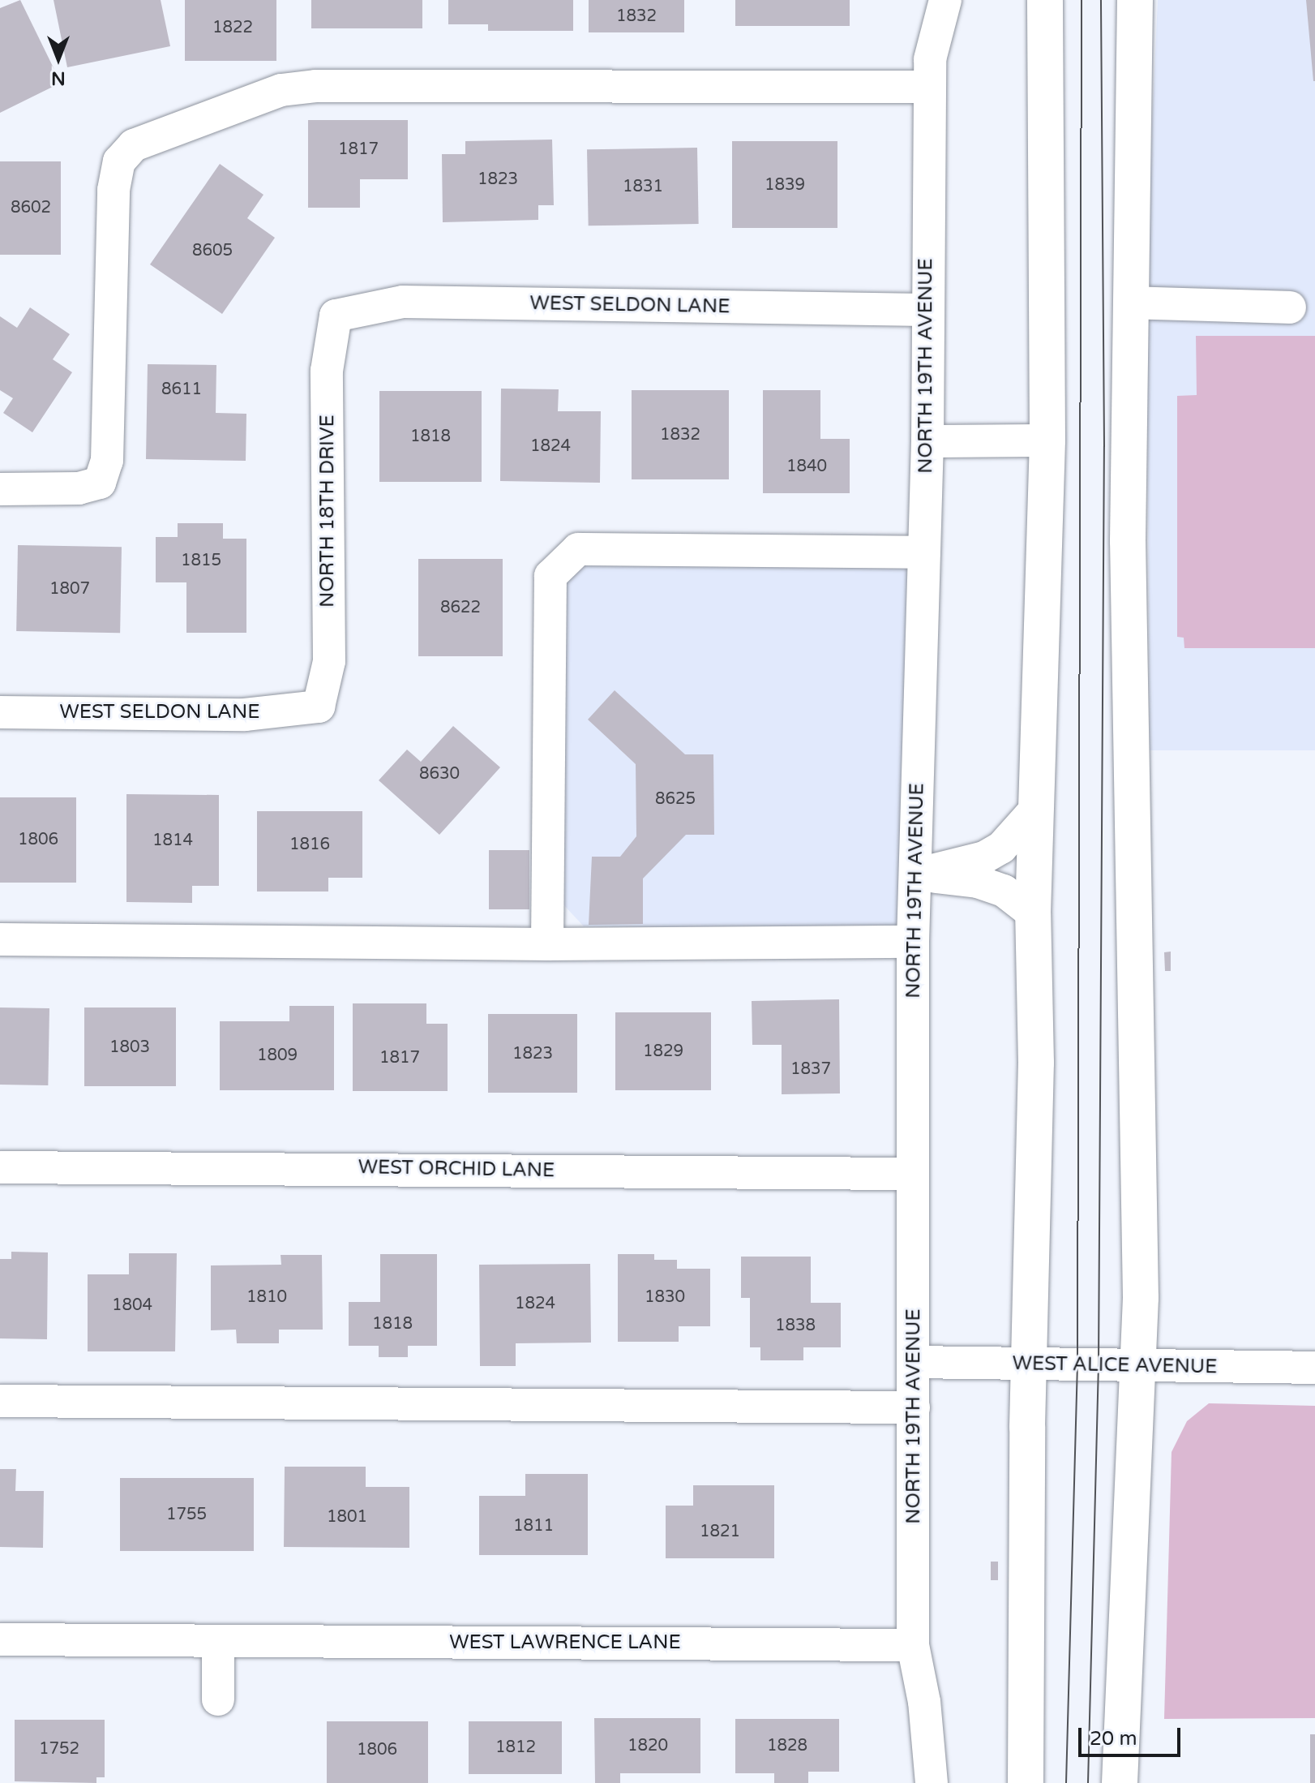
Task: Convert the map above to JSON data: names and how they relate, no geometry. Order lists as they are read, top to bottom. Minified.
{"streets":{"street":["WEST SELDON LANE","NORTH 19TH AVENUE","NORTH 18TH DRIVE","WEST ORCHID LANE","WEST ALICE AVENUE","WEST LAWRENCE LANE"]},"crossings":[["WEST SELDON LANE","NORTH 19TH AVENUE"],["WEST SELDON LANE","NORTH 18TH DRIVE"],["NORTH 19TH AVENUE","WEST ORCHID LANE"],["NORTH 19TH AVENUE","WEST ALICE AVENUE"],["NORTH 19TH AVENUE","WEST LAWRENCE LANE"]],"house_numbers":["1832","1822","1817","1823","1839","1831","8602","8605","8611","1832","1818","1824","1840","1815","1807","8622","8630","8625","1806","1814","1816","1803","1829","1823","1809","1817","1837","1810","1830","1824","1804","1818","1838","1755","1801","1811","1821","1820","1828","1812","1752","1806"],"scale_bar":"20 m","north":"bottom"}
